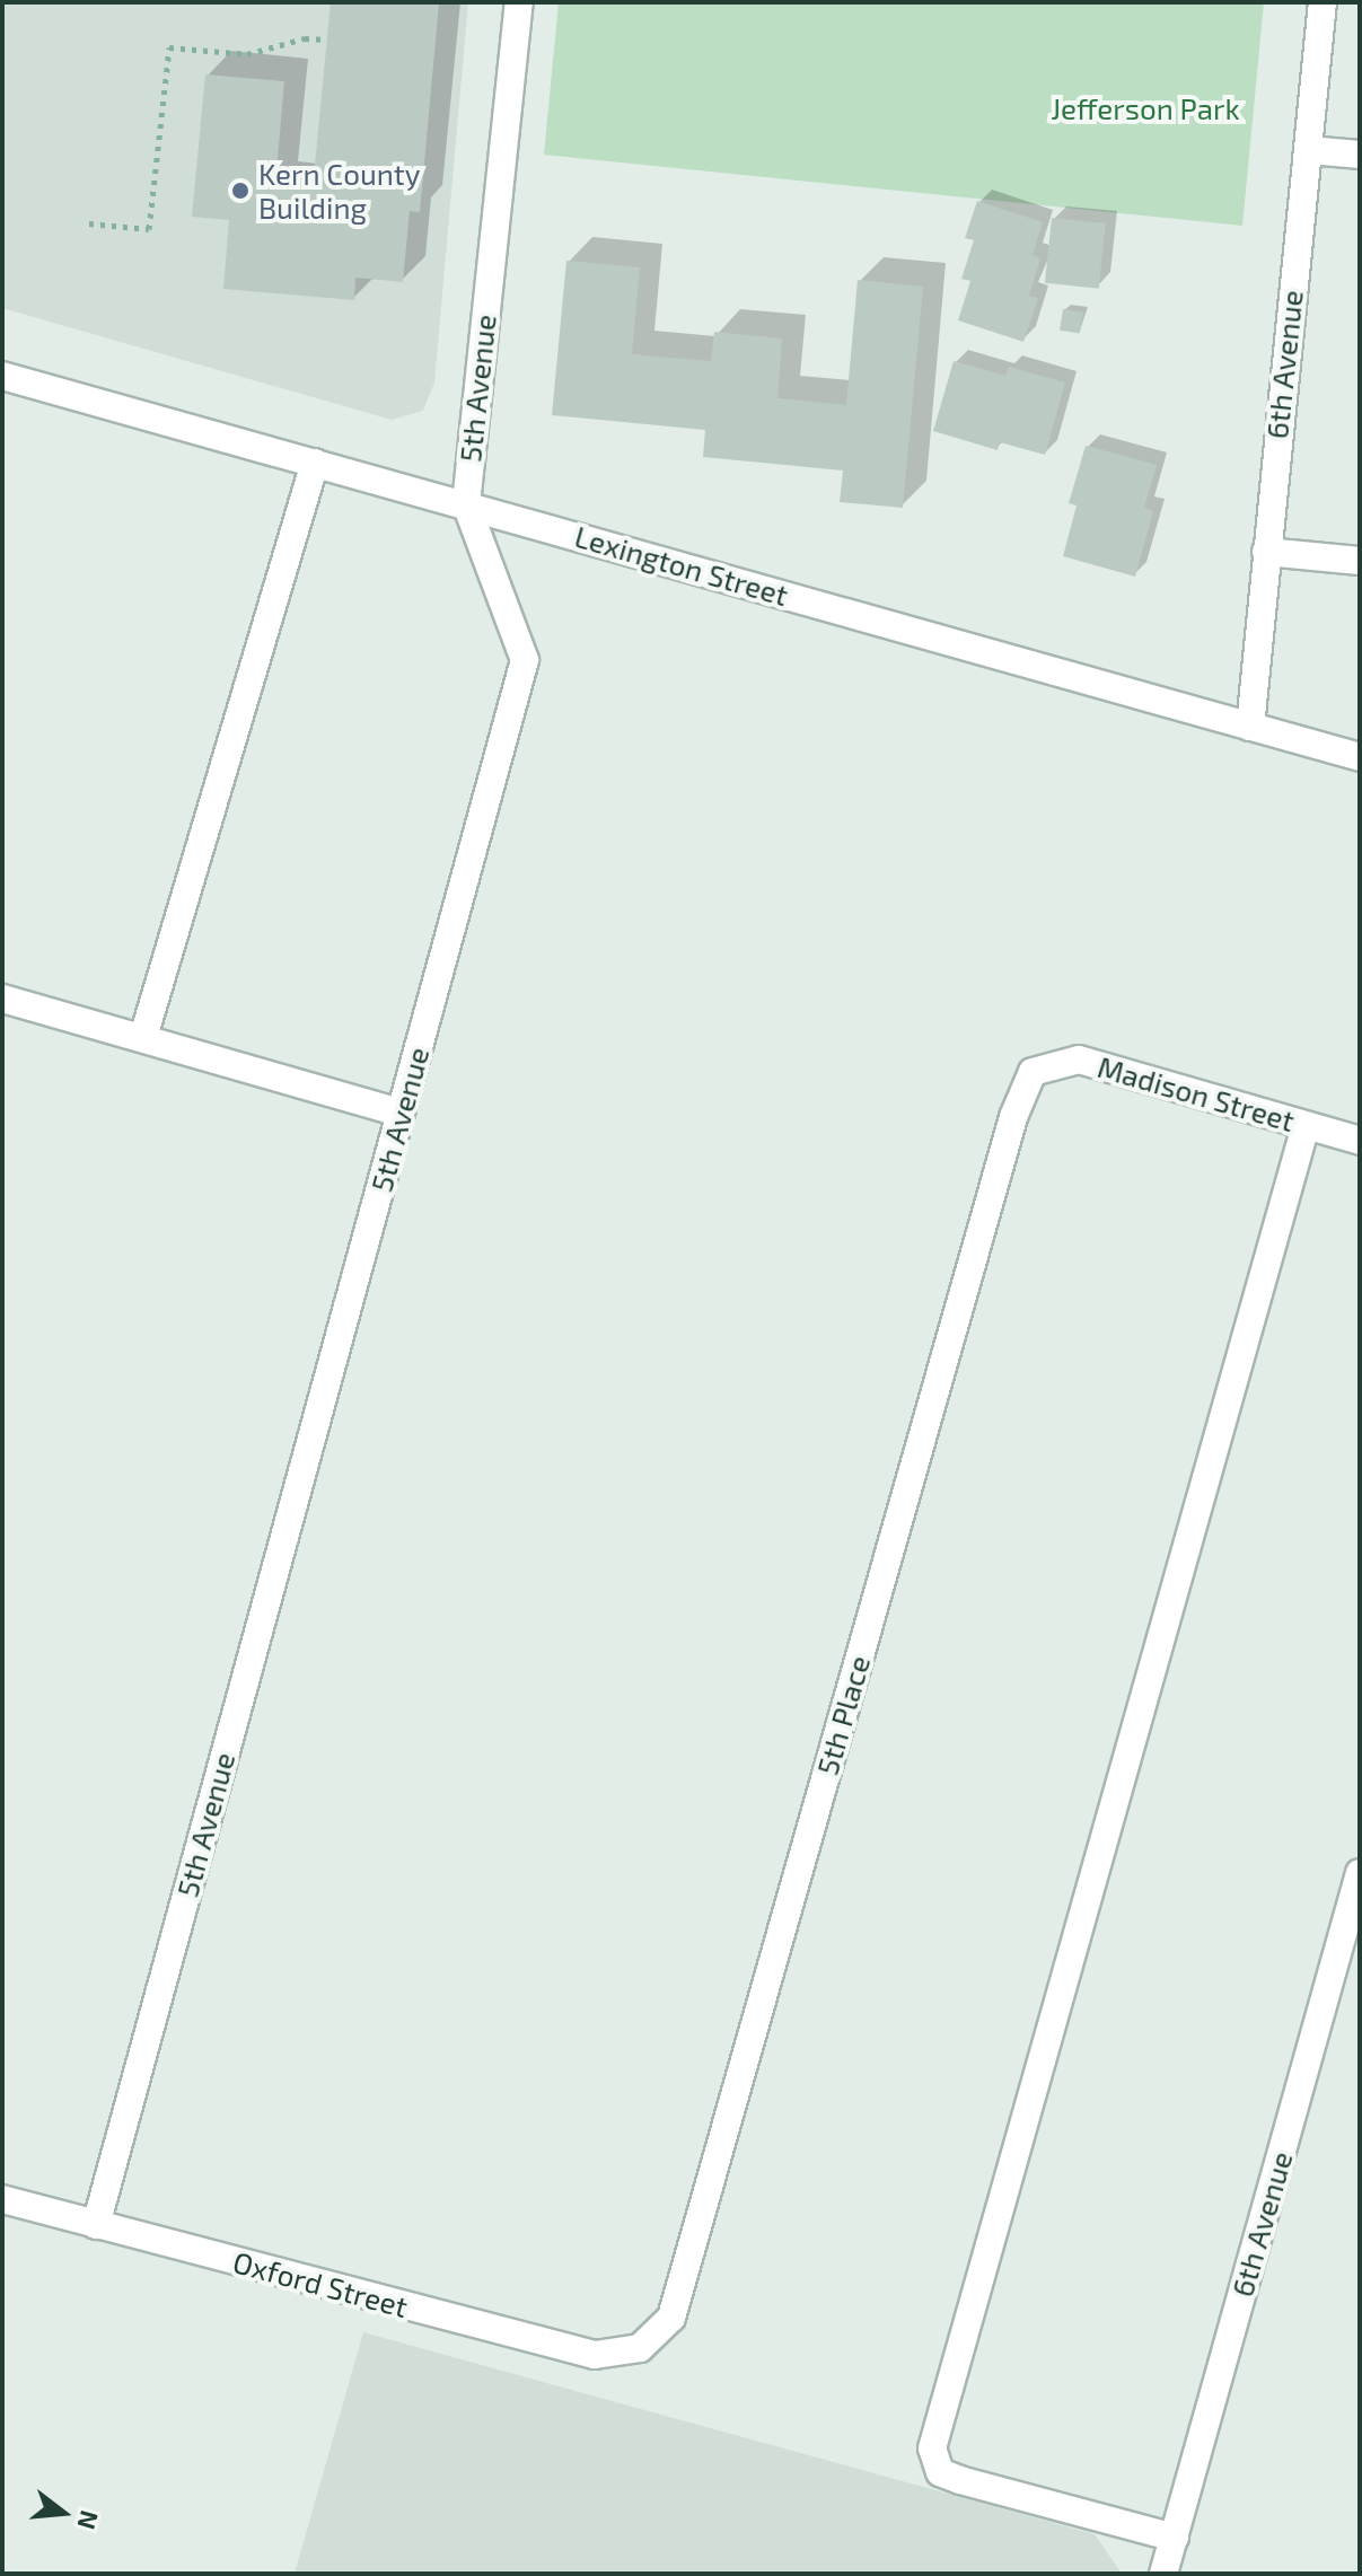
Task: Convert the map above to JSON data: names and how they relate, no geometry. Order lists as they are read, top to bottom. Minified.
{"streets":{"street":["6th Avenue","5th Avenue","Lexington Street","Madison Street","5th Place","Oxford Street"]},"crossings":[["6th Avenue","Lexington Street"],["5th Avenue","Lexington Street"],["5th Avenue","Oxford Street"],["Madison Street","5th Place"],["5th Place","Oxford Street"]],"parks":["Jefferson Park"],"places":["Kern County Building"],"north":"right"}
